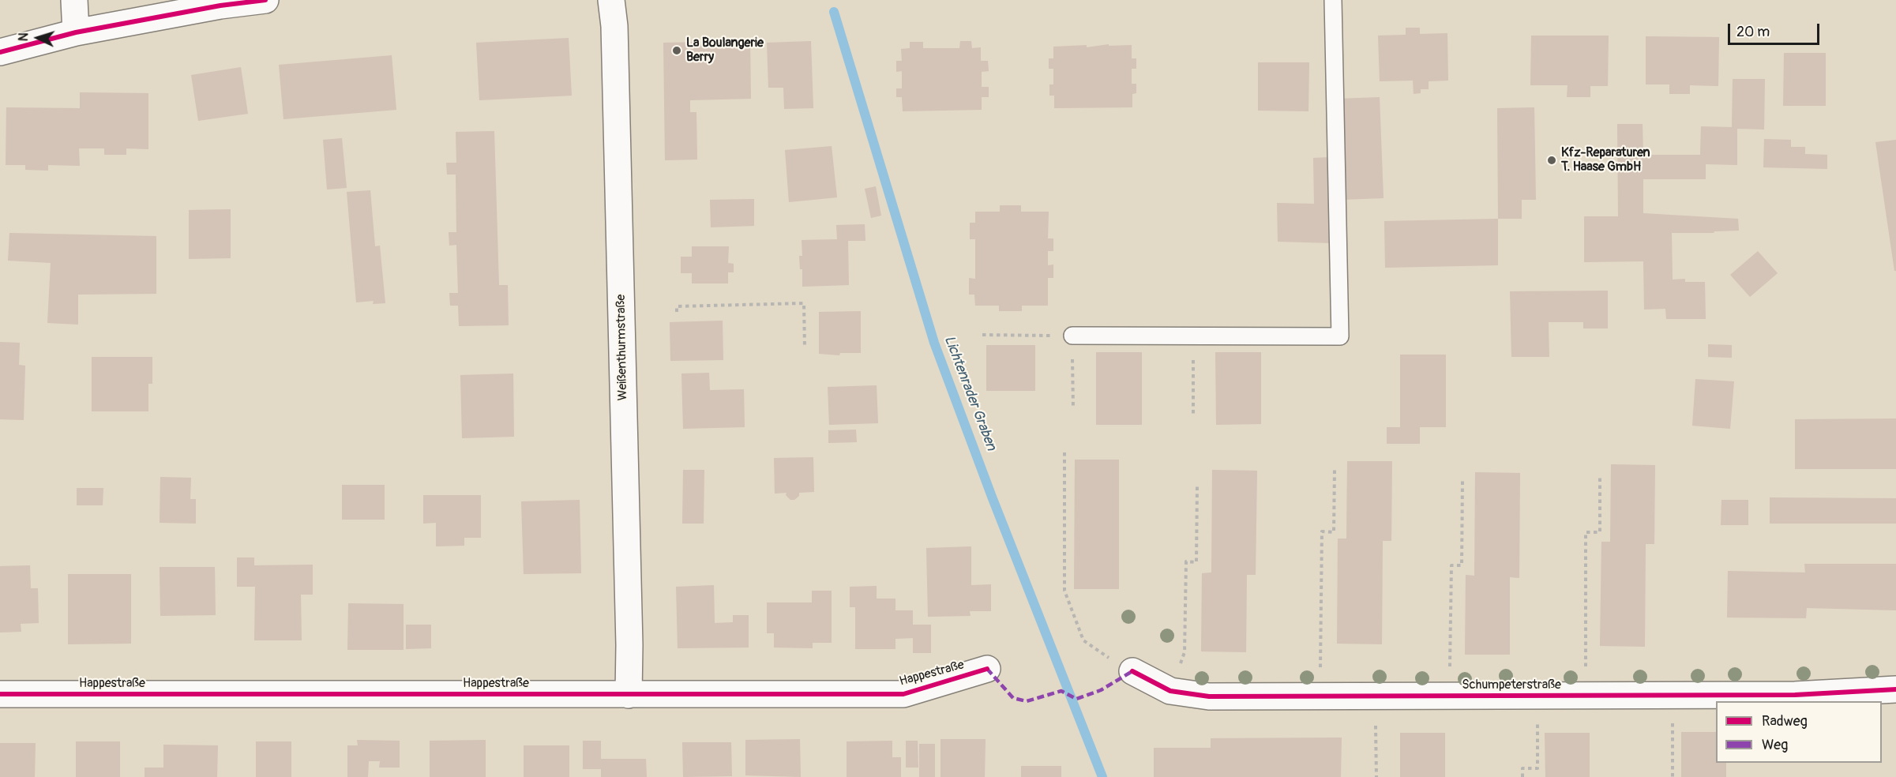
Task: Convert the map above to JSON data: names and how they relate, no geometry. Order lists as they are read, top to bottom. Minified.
{"streets":{"street":["Weißenthurmstraße","Happestraße","Schumpeterstraße"]},"crossings":[["Weißenthurmstraße","Happestraße"]],"water":["Lichtenrader Graben"],"places":["La Boulangerie Berry","Kfz-Reparaturen T. Haase GmbH"],"legend":["Radweg","Weg"],"scale_bar":"20 m","north":"left"}
